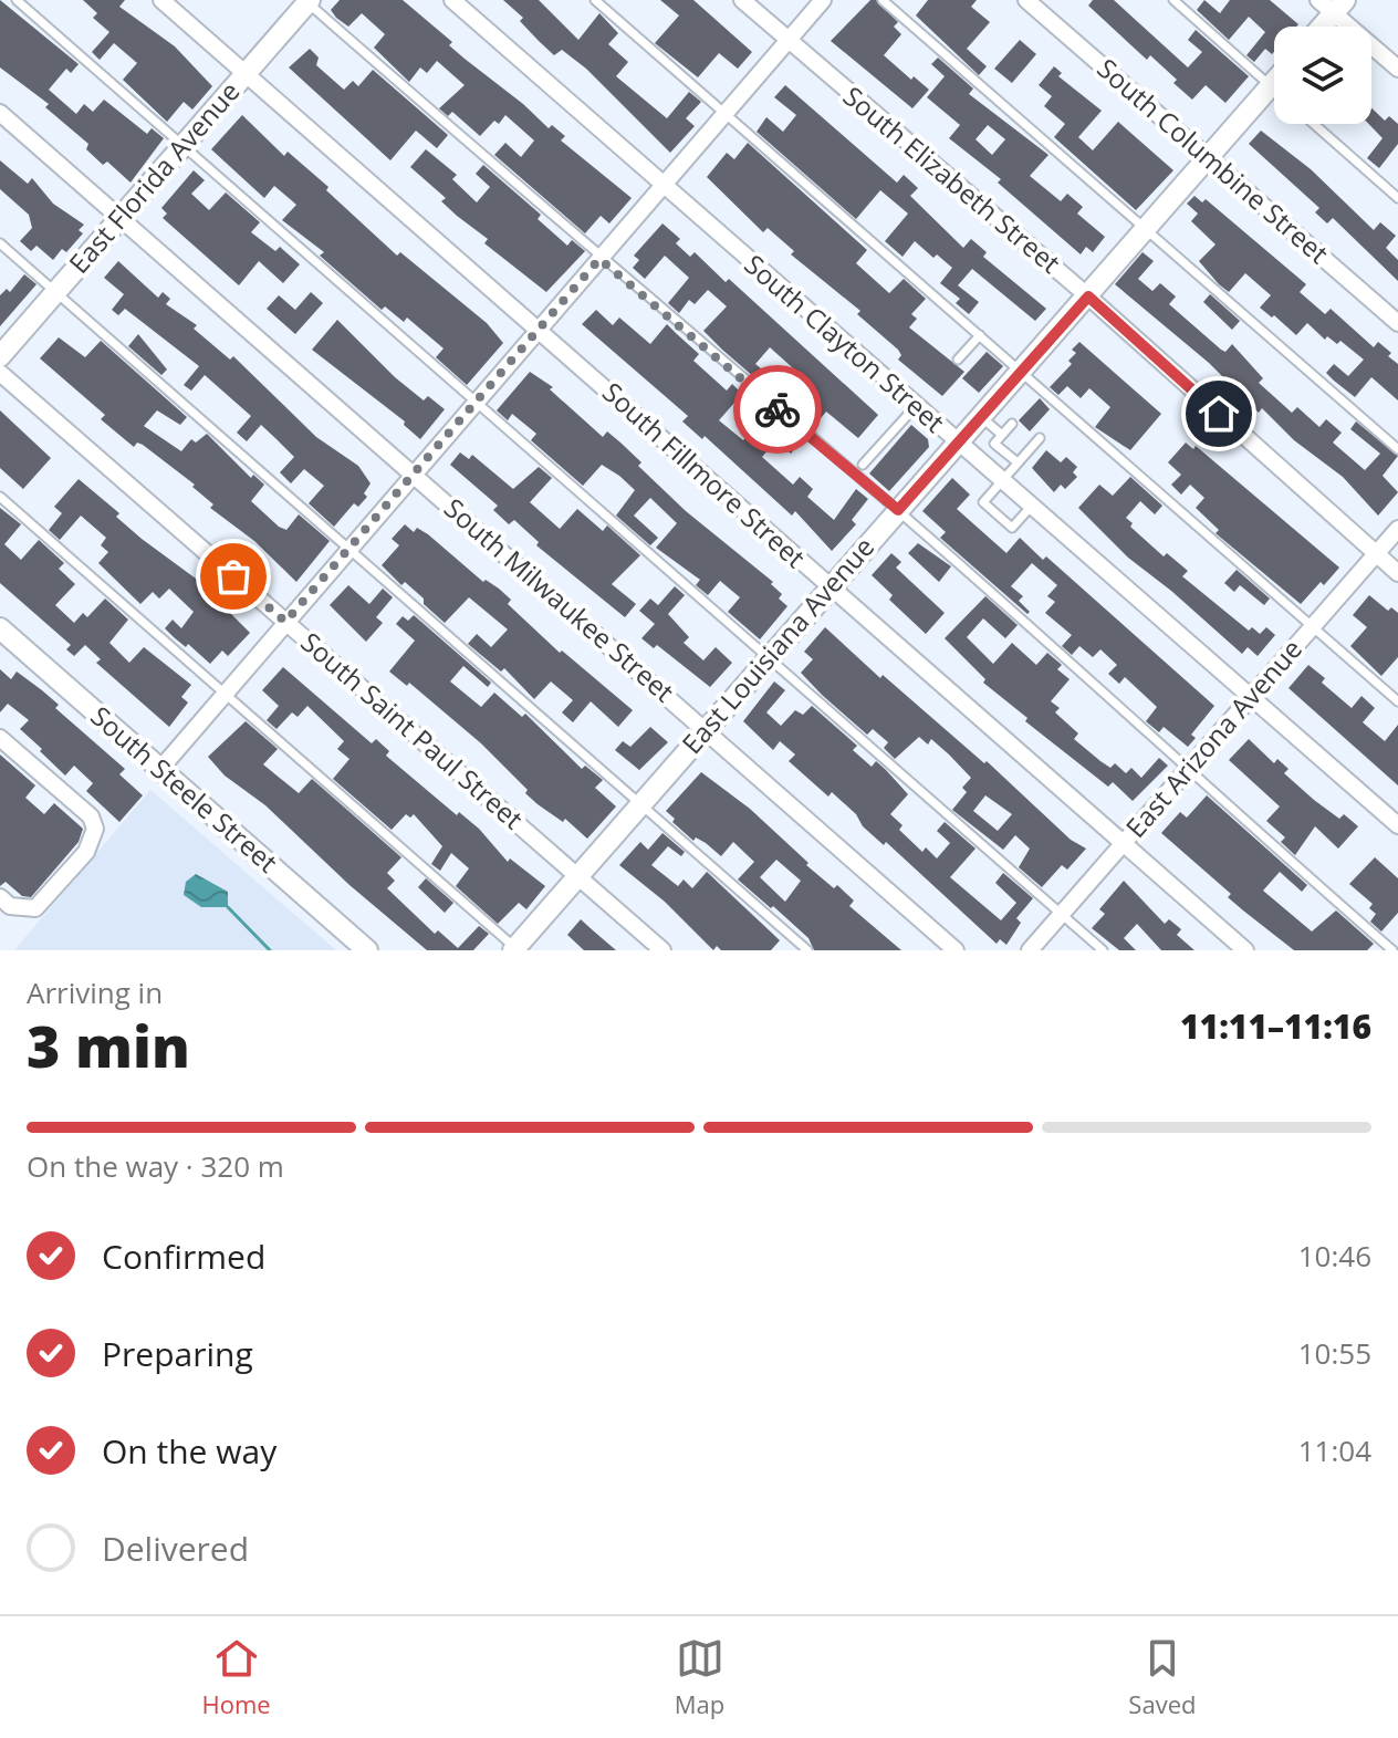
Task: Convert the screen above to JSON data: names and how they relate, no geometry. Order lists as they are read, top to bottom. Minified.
{"streets":{"street":["South Columbine Street","East Florida Avenue","South Elizabeth Street","South Clayton Street","South Fillmore Street","South Milwaukee Street","East Louisiana Avenue","South Saint Paul Street","East Arizona Avenue","South Steele Street"]},"crossings":[["South Columbine Street","East Louisiana Avenue"],["East Florida Avenue","South Fillmore Street"],["East Florida Avenue","South Milwaukee Street"],["South Elizabeth Street","East Louisiana Avenue"],["South Elizabeth Street","East Arizona Avenue"],["South Clayton Street","East Louisiana Avenue"],["South Clayton Street","East Arizona Avenue"],["South Fillmore Street","East Louisiana Avenue"],["South Fillmore Street","East Arizona Avenue"],["South Milwaukee Street","East Louisiana Avenue"],["East Louisiana Avenue","South Saint Paul Street"]],"page":{"heading":["3 min","Arriving in","11:11–11:16"],"bar":"On the way · 320 m","list":[["Confirmed","10:46"],["Preparing","10:55"],["On the way","11:04"],"Delivered"],"tabs":["Home","Map","Saved"]}}
